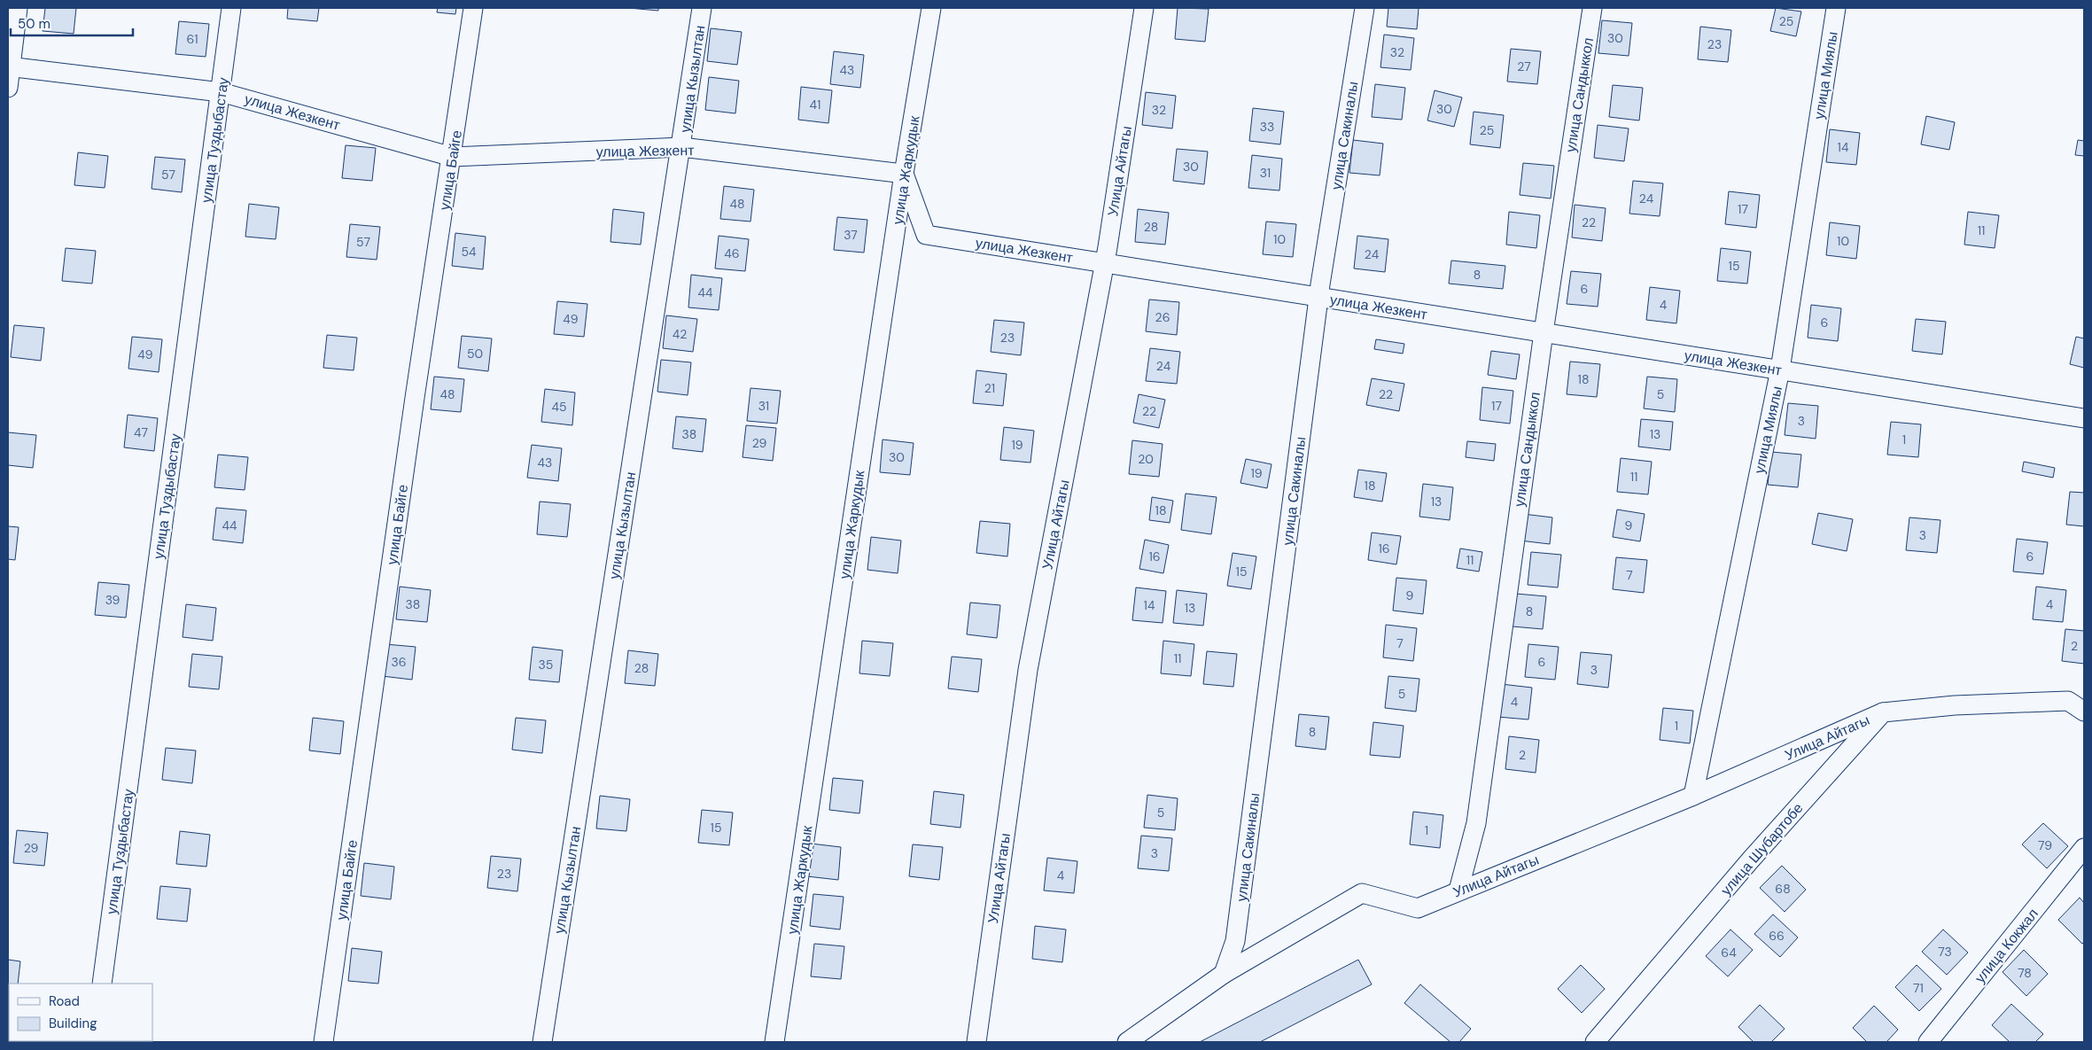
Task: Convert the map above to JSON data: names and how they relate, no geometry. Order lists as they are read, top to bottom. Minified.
{"streets":{"street":["улица Миялы","улица Кызылтан","улица Сандыккол","улица Жезкент","улица Сакиналы","улица Туздыбастау","улица Байге","улица Жаркудык","Улица Айтагы","улица Шубартобе","улица Кокжал"]},"crossings":[["улица Миялы","улица Жезкент"],["улица Миялы","Улица Айтагы"],["улица Кызылтан","улица Жезкент"],["улица Сандыккол","улица Жезкент"],["улица Сандыккол","Улица Айтагы"],["улица Жезкент","улица Сакиналы"],["улица Жезкент","улица Туздыбастау"],["улица Жезкент","улица Байге"],["улица Жезкент","улица Жаркудык"],["улица Жезкент","Улица Айтагы"],["улица Сакиналы","Улица Айтагы"],["Улица Айтагы","улица Шубартобе"]],"house_numbers":["25","30","61","23","32","27","43","41","30","32","33","25","14","30","31","57","24","48","17","22","28","11","37","10","10","57","54","46","24","15","8","6","44","4","26","49","6","42","23","50","49","24","18","21","48","22","5","31","17","45","22","3","47","38","13","1","29","19","30","20","43","19","11","18","13","18","44","9","3","16","16","6","11","15","7","9","39","38","4","14","13","8","7","2","11","36","6","35","28","3","5","4","1","8","2","5","15","1","79","29","3","23","4","68","66","73","64","78","71"],"legend":["Road","Building"],"scale_bar":"50 m"}
